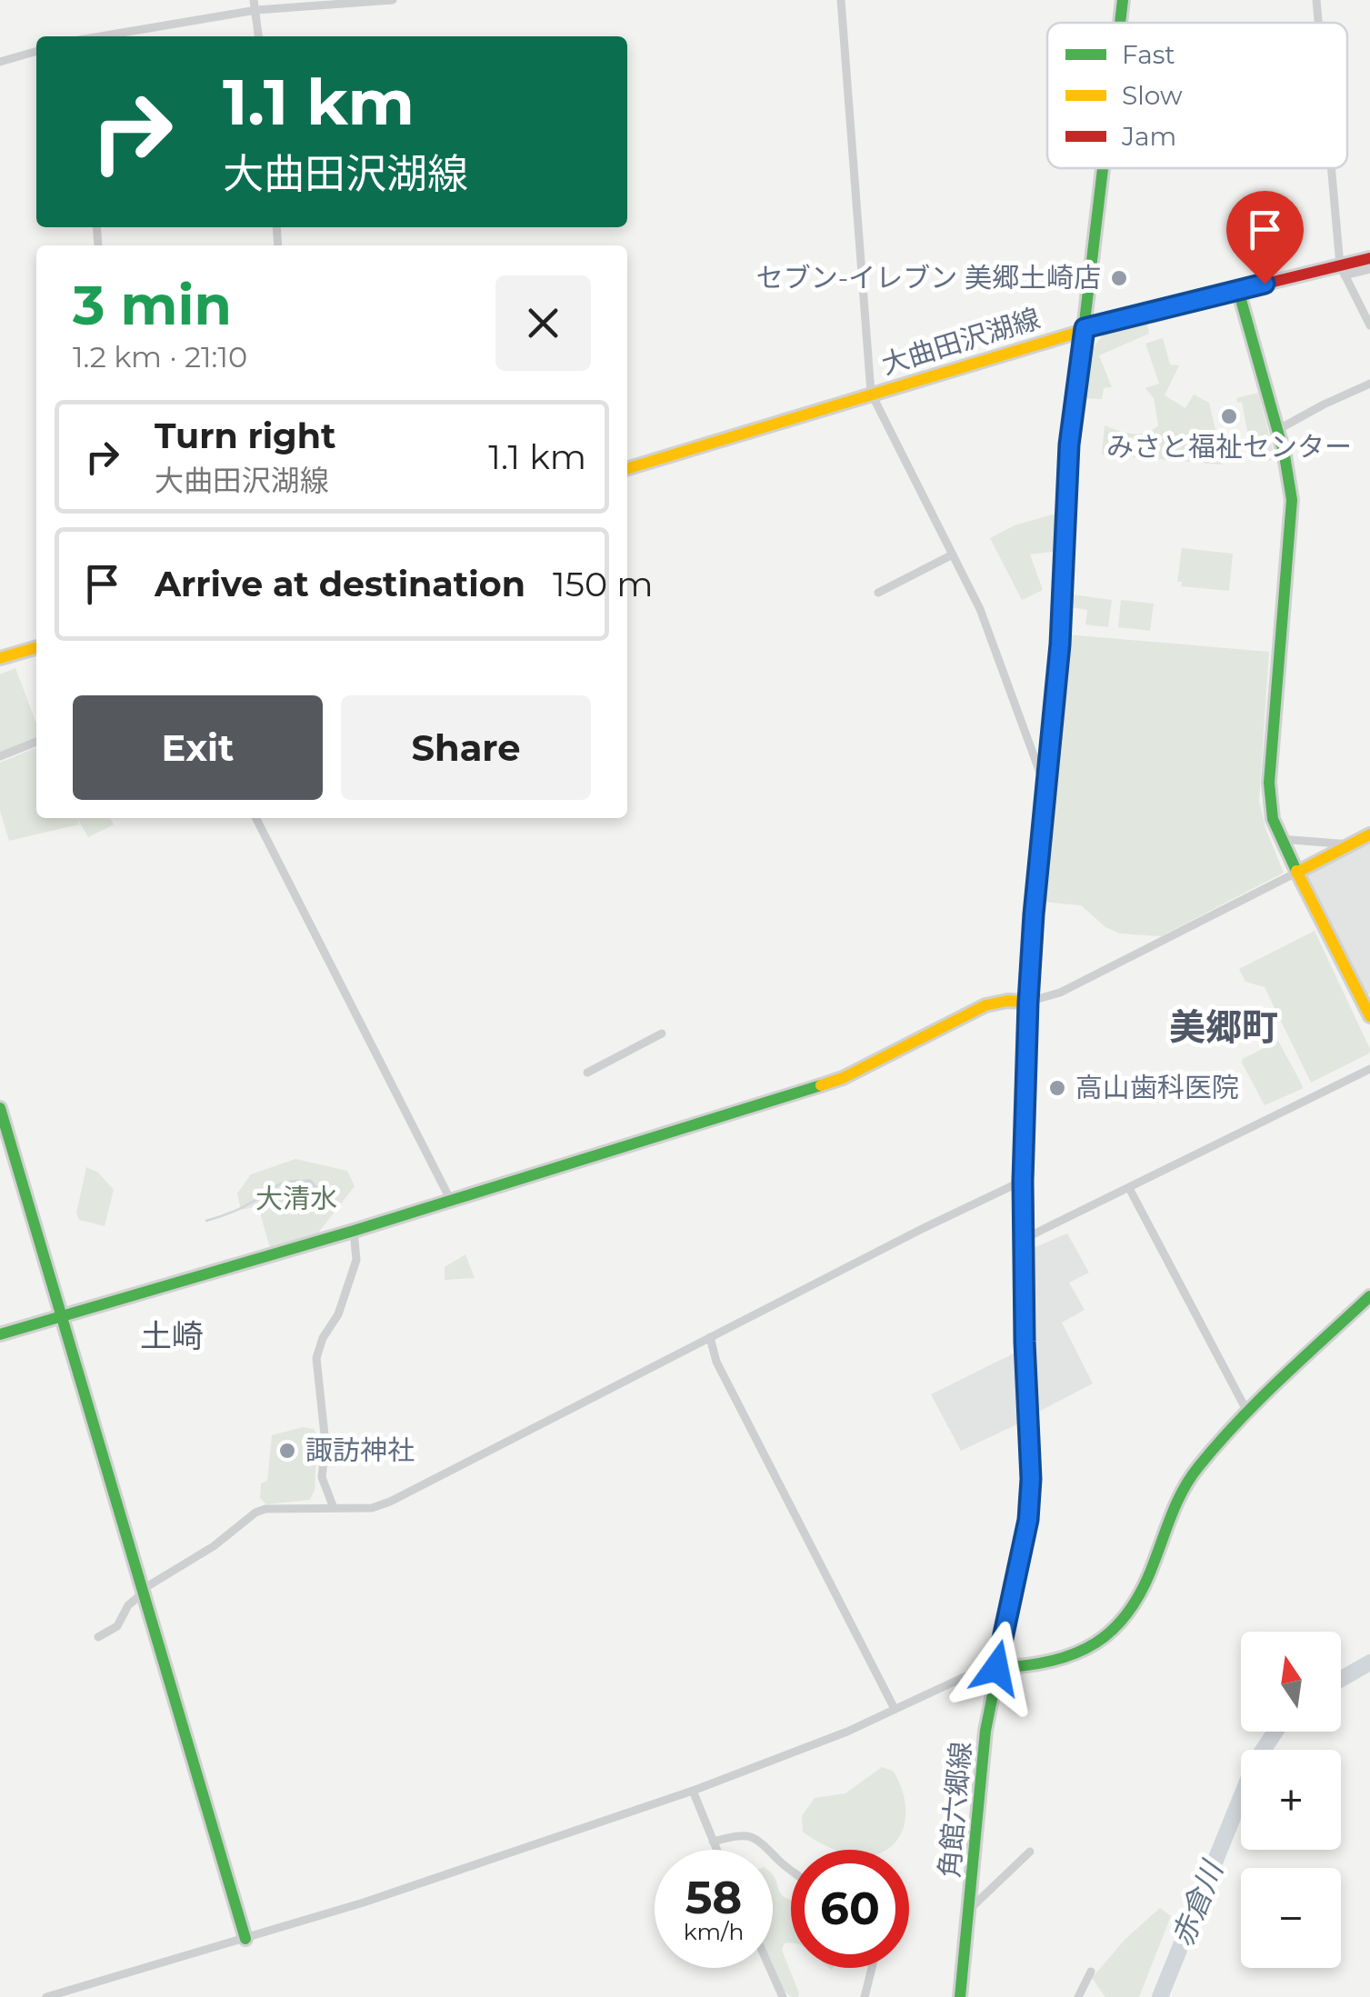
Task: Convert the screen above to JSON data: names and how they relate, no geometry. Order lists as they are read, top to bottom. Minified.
{"streets":{"street":["大曲田沢湖線","角館六郷線"]},"crossings":[["大曲田沢湖線","角館六郷線"]],"districts":["美郷町","土崎"],"water":["赤倉川"],"parks":["大清水"],"places":["セブン-イレブン 美郷土崎店","みさと福祉センター","高山歯科医院","諏訪神社"],"legend":["Fast","Slow","Jam"],"north":"top","page":{"turn":["1.1 km","大曲田沢湖線"],"heading":["3 min","1.2 km · 21:10"],"list":[{"name":"Turn right","note":"大曲田沢湖線","value":"1.1 km"},{"name":"Arrive at destination","value":"150 m"}],"buttons":["Exit","Share"],"map_buttons":["+","−"],"speed":"58 km/h","limit":"60"}}
